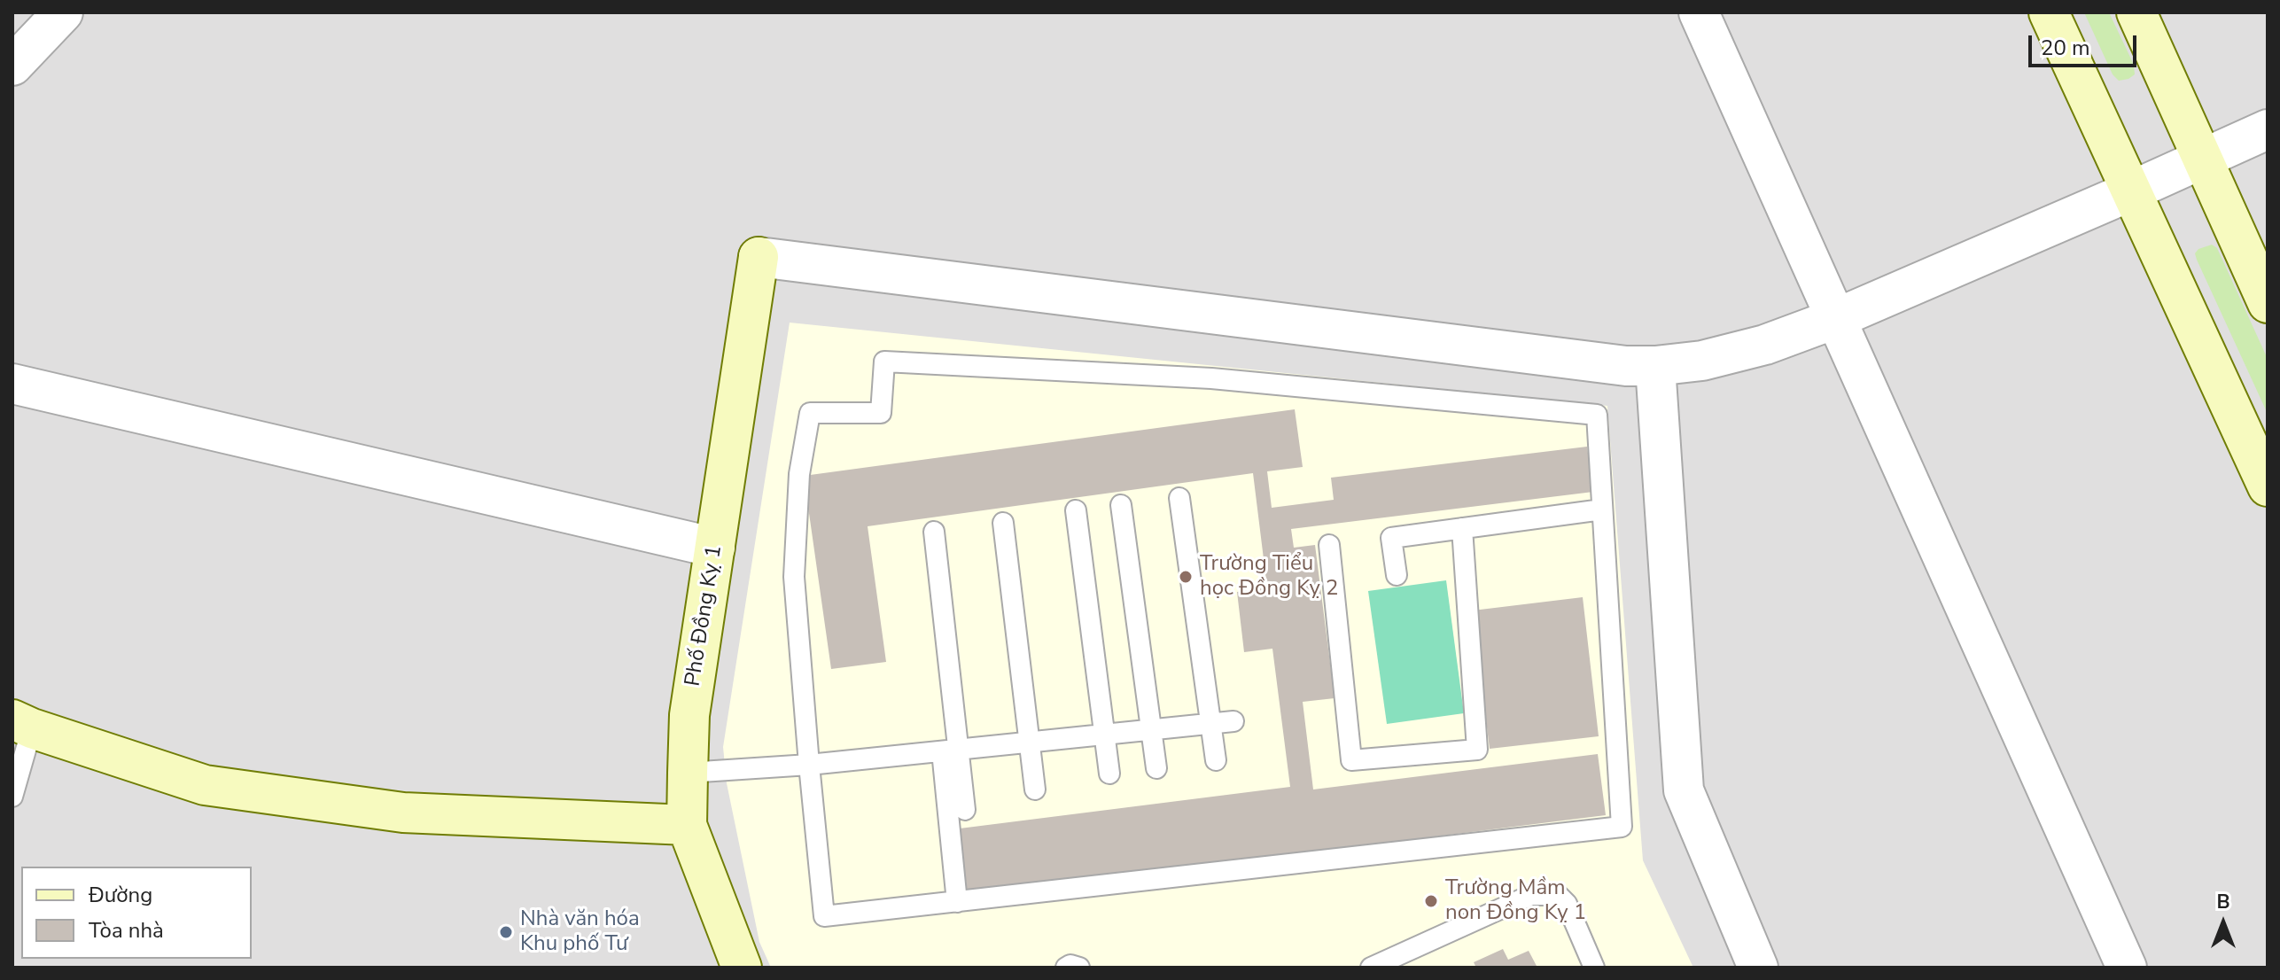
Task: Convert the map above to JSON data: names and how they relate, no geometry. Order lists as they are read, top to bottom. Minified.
{"streets":{"street":["Phố Đồng Kỵ 1"]},"places":["Trường Tiểu học Đồng Kỵ 2","Trường Mầm non Đồng Kỵ 1","Nhà văn hóa Khu phố Tư"],"legend":["Đường","Tòa nhà"],"scale_bar":"20 m","north":"top"}
